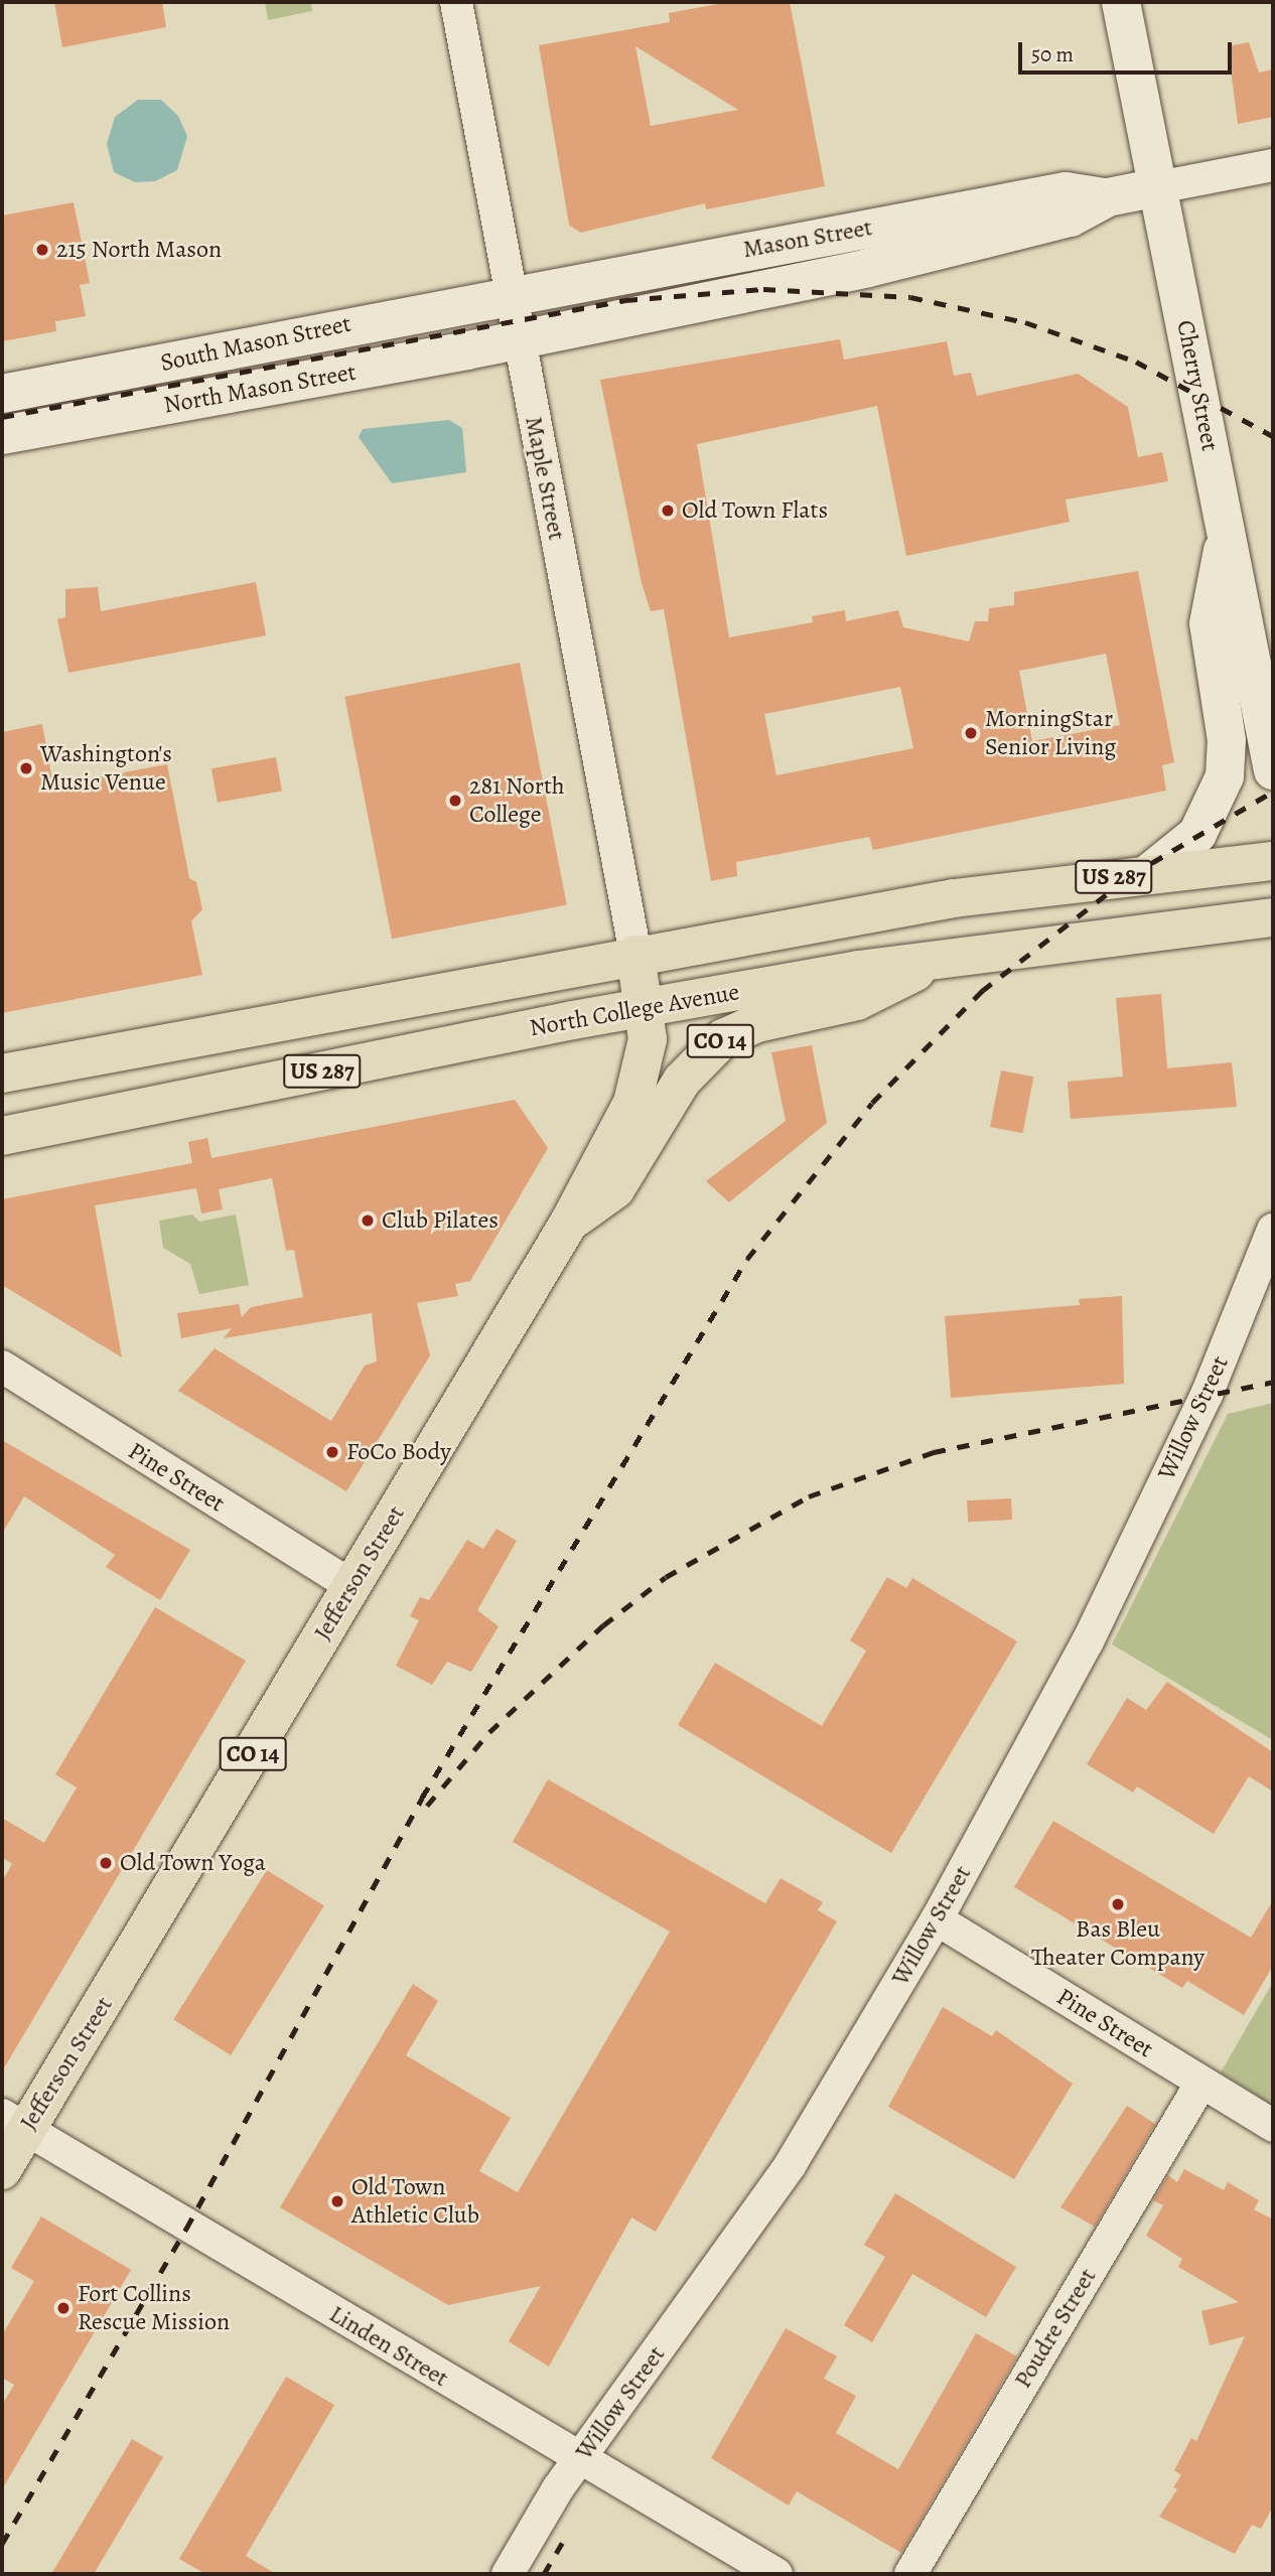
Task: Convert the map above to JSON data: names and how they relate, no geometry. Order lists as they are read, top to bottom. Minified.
{"streets":{"highway":["US 287","North College Avenue","CO 14","Jefferson Street"],"street":["Mason Street","South Mason Street","Cherry Street","North Mason Street","Maple Street","Willow Street","Pine Street","Poudre Street","Linden Street"]},"crossings":[["Mason Street","South Mason Street"],["Mason Street","Cherry Street"],["Mason Street","North Mason Street"],["Mason Street","Maple Street"],["South Mason Street","Maple Street"],["North Mason Street","Maple Street"],["Maple Street","US 287"],["Maple Street","Jefferson Street"],["US 287","Jefferson Street"],["North College Avenue","CO 14"],["North College Avenue","Jefferson Street"],["CO 14","Jefferson Street"],["Willow Street","Pine Street"],["Willow Street","Linden Street"],["Pine Street","Jefferson Street"],["Pine Street","Poudre Street"],["Jefferson Street","Linden Street"]],"places":["215 North Mason","Old Town Flats","MorningStar Senior Living","Washington's Music Venue","281 North College","Club Pilates","FoCo Body","Old Town Yoga","Bas Bleu Theater Company","Old Town Athletic Club","Fort Collins Rescue Mission"],"scale_bar":"50 m"}
